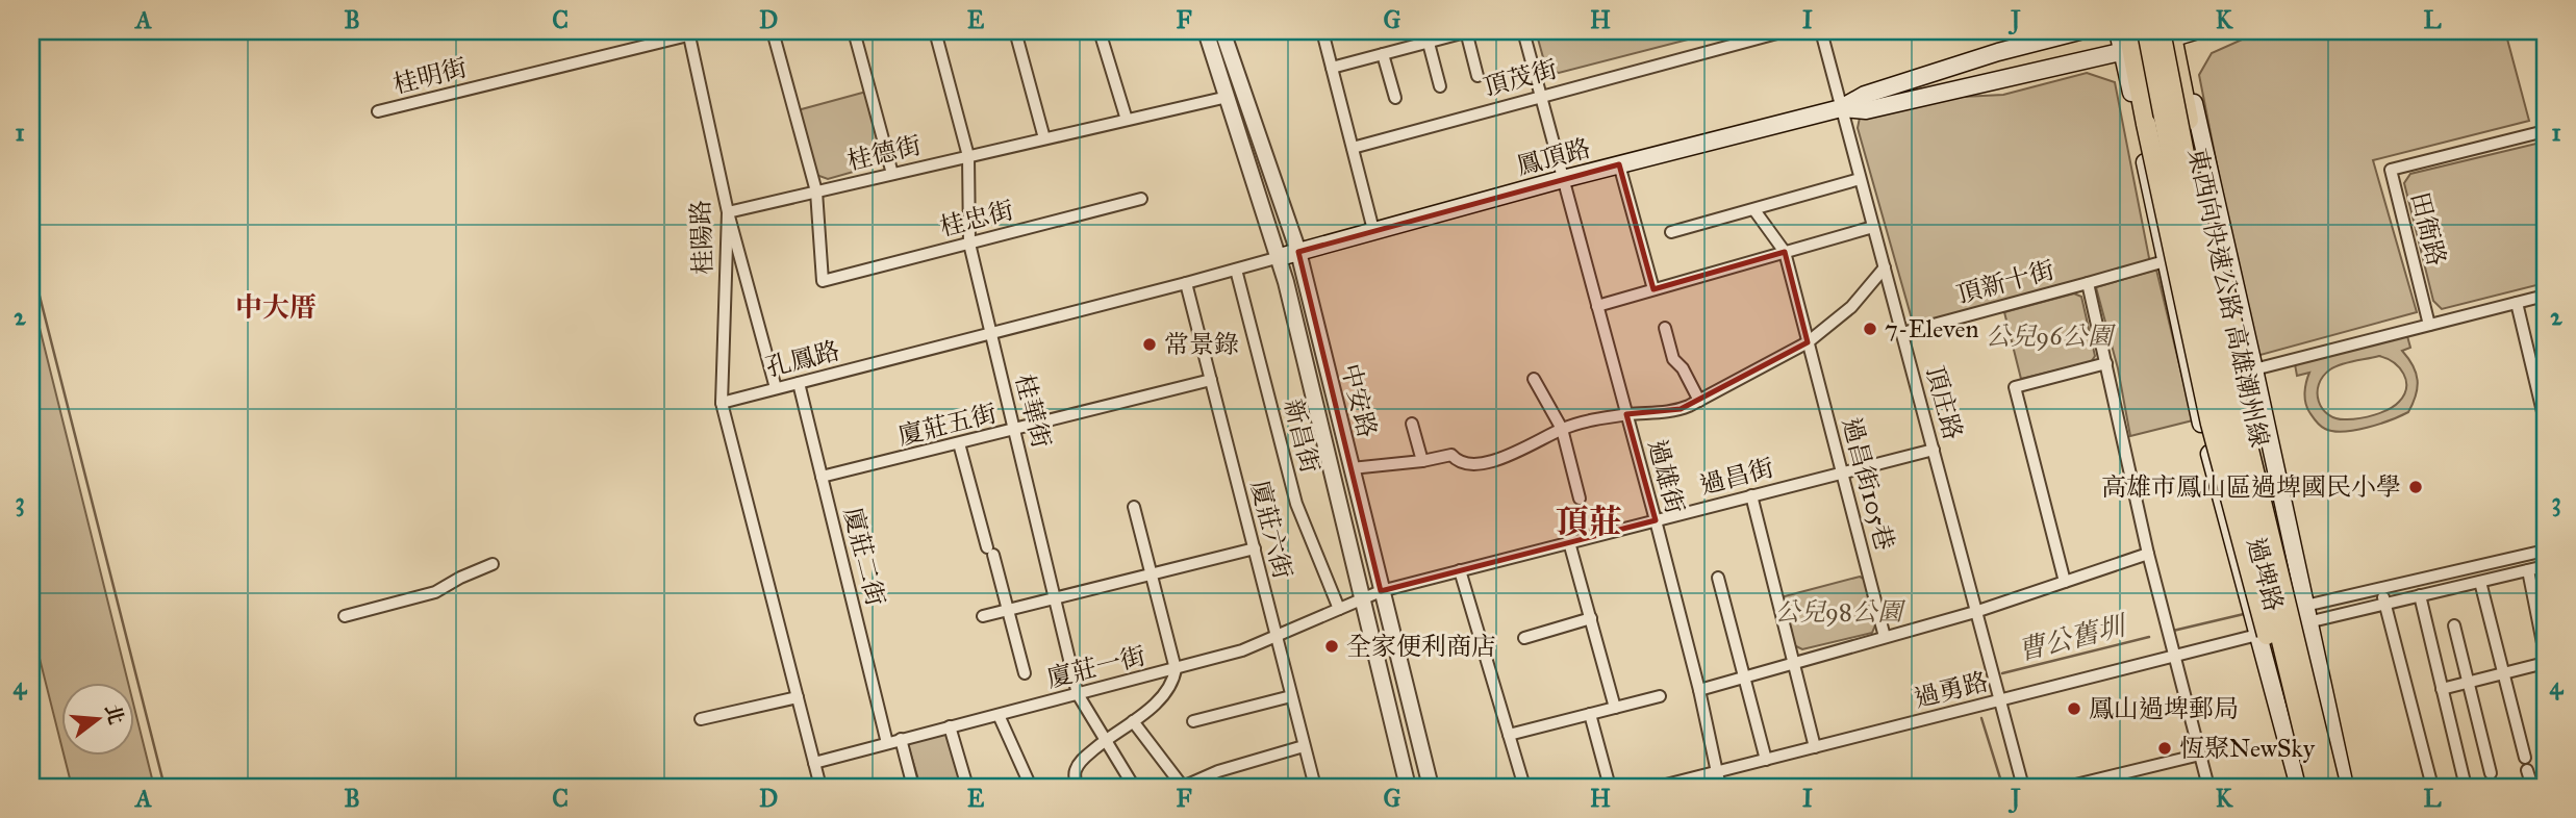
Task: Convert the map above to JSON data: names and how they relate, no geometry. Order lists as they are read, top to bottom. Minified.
{"streets":{"highway":["東西向快速公路 高雄潮州線"],"main road":["鳳頂路","過埤路"],"street":["桂明街","頂茂街","桂德街","桂忠街","田衙路","桂陽路","頂新十街","孔鳳路","中安路","頂庄路","桂華街","廈莊五街","新昌街","過雄街","過昌街","過昌街105巷","廈莊六街","廈莊二街","廈莊一街","過勇路"]},"crossings":[["桂明街","桂陽路"],["頂茂街","過雄街"],["桂德街","桂忠街"],["桂德街","桂陽路"],["桂德街","中安路"],["桂德街","桂華街"],["鳳頂路","東西向快速公路 高雄潮州線"],["鳳頂路","孔鳳路"],["鳳頂路","中安路"],["鳳頂路","頂庄路"],["鳳頂路","過雄街"],["鳳頂路","過埤路"],["桂忠街","桂華街"],["桂陽路","孔鳳路"],["頂新十街","頂庄路"],["頂新十街","過勇路"],["東西向快速公路 高雄潮州線","過埤路"],["孔鳳路","中安路"],["孔鳳路","桂華街"],["孔鳳路","新昌街"],["孔鳳路","廈莊六街"],["孔鳳路","廈莊二街"],["中安路","過昌街"],["中安路","廈莊一街"],["頂庄路","過昌街"],["頂庄路","過勇路"],["桂華街","廈莊五街"],["桂華街","廈莊一街"],["廈莊五街","廈莊六街"],["廈莊五街","廈莊二街"],["新昌街","廈莊一街"],["過雄街","過昌街"],["過雄街","過勇路"],["過昌街","過昌街105巷"],["過昌街","廈莊一街"],["廈莊六街","廈莊一街"],["廈莊二街","廈莊一街"],["過埤路","過勇路"]],"districts":["中大厝","頂莊"],"water":["曹公舊圳"],"parks":["公兒96公園","公兒98公園"],"places":["7-Eleven","常景錄","高雄市鳳山區過埤國民小學","全家便利商店","鳳山過埤郵局","恆聚NewSky"],"north":"right","grid":{"columns":["A","B","C","D","E","F","G","H","I","J","K","L"],"rows":["1","2","3","4"]}}
